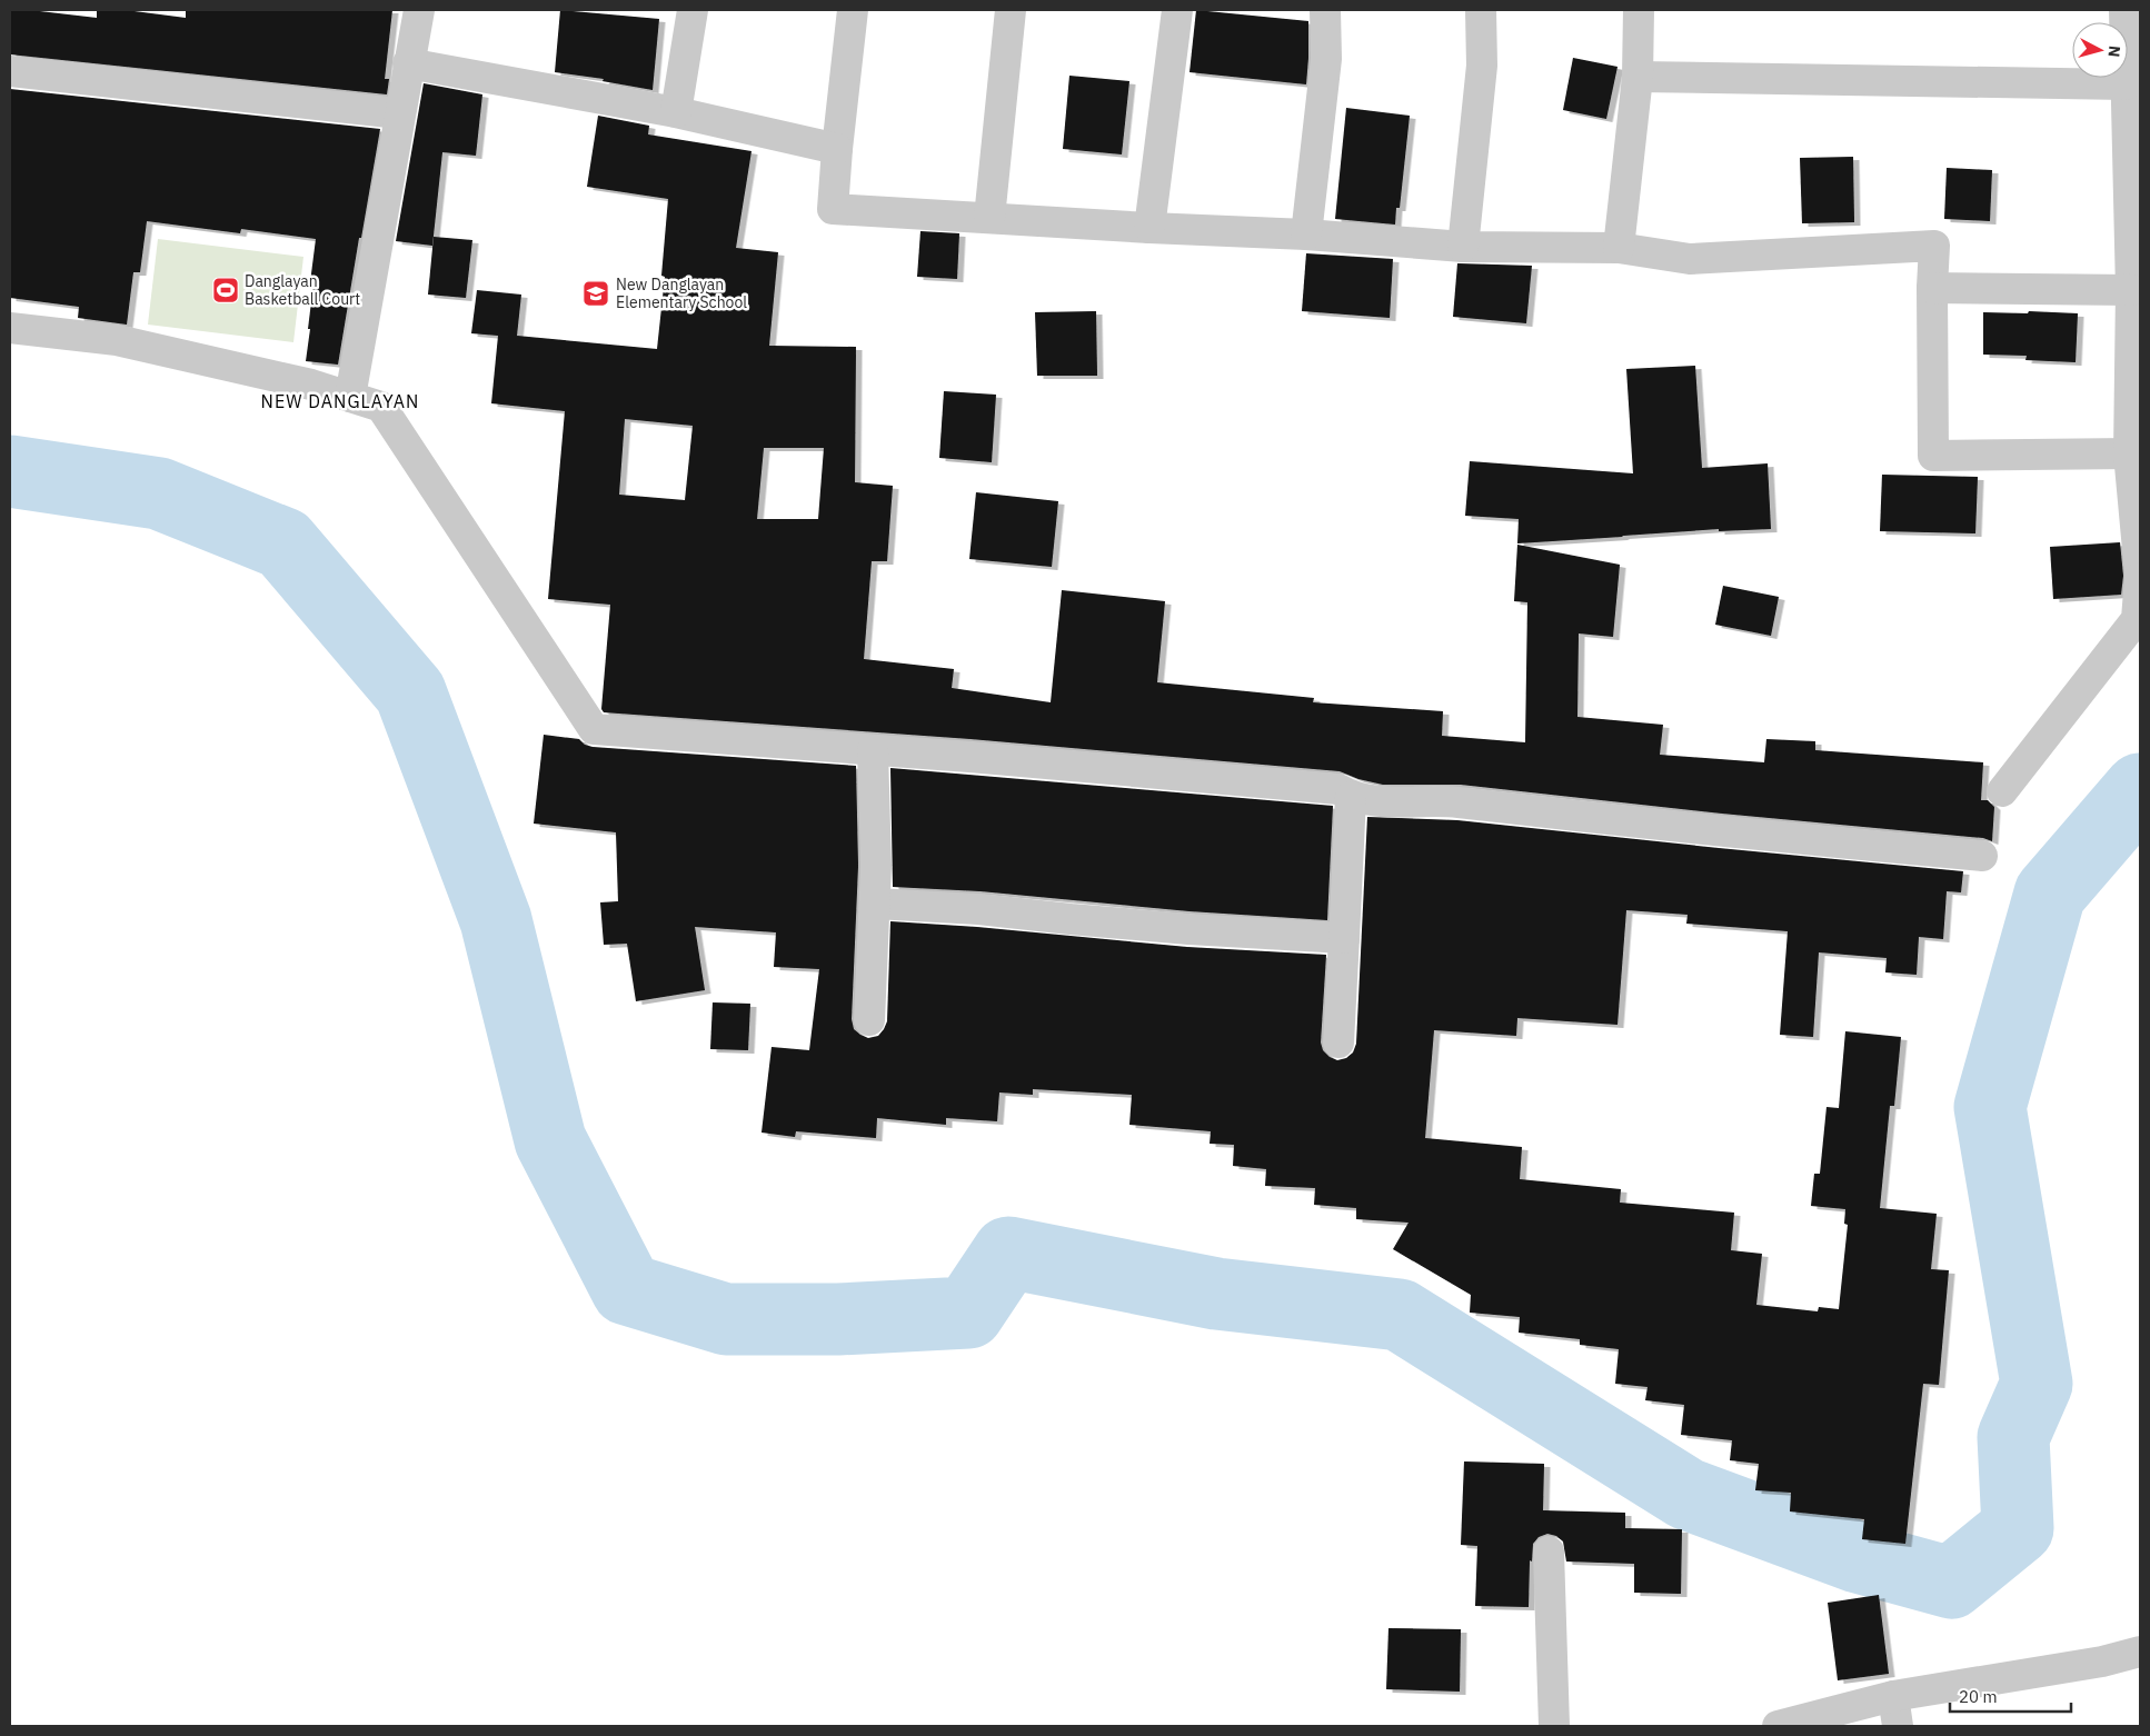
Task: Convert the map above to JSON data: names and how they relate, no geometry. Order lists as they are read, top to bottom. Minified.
{"districts":["NEW DANGLAYAN"],"places":{"sports":["Danglayan Basketball Court"],"school or university":["New Danglayan Elementary School"]},"scale_bar":"20 m","north":"right"}
